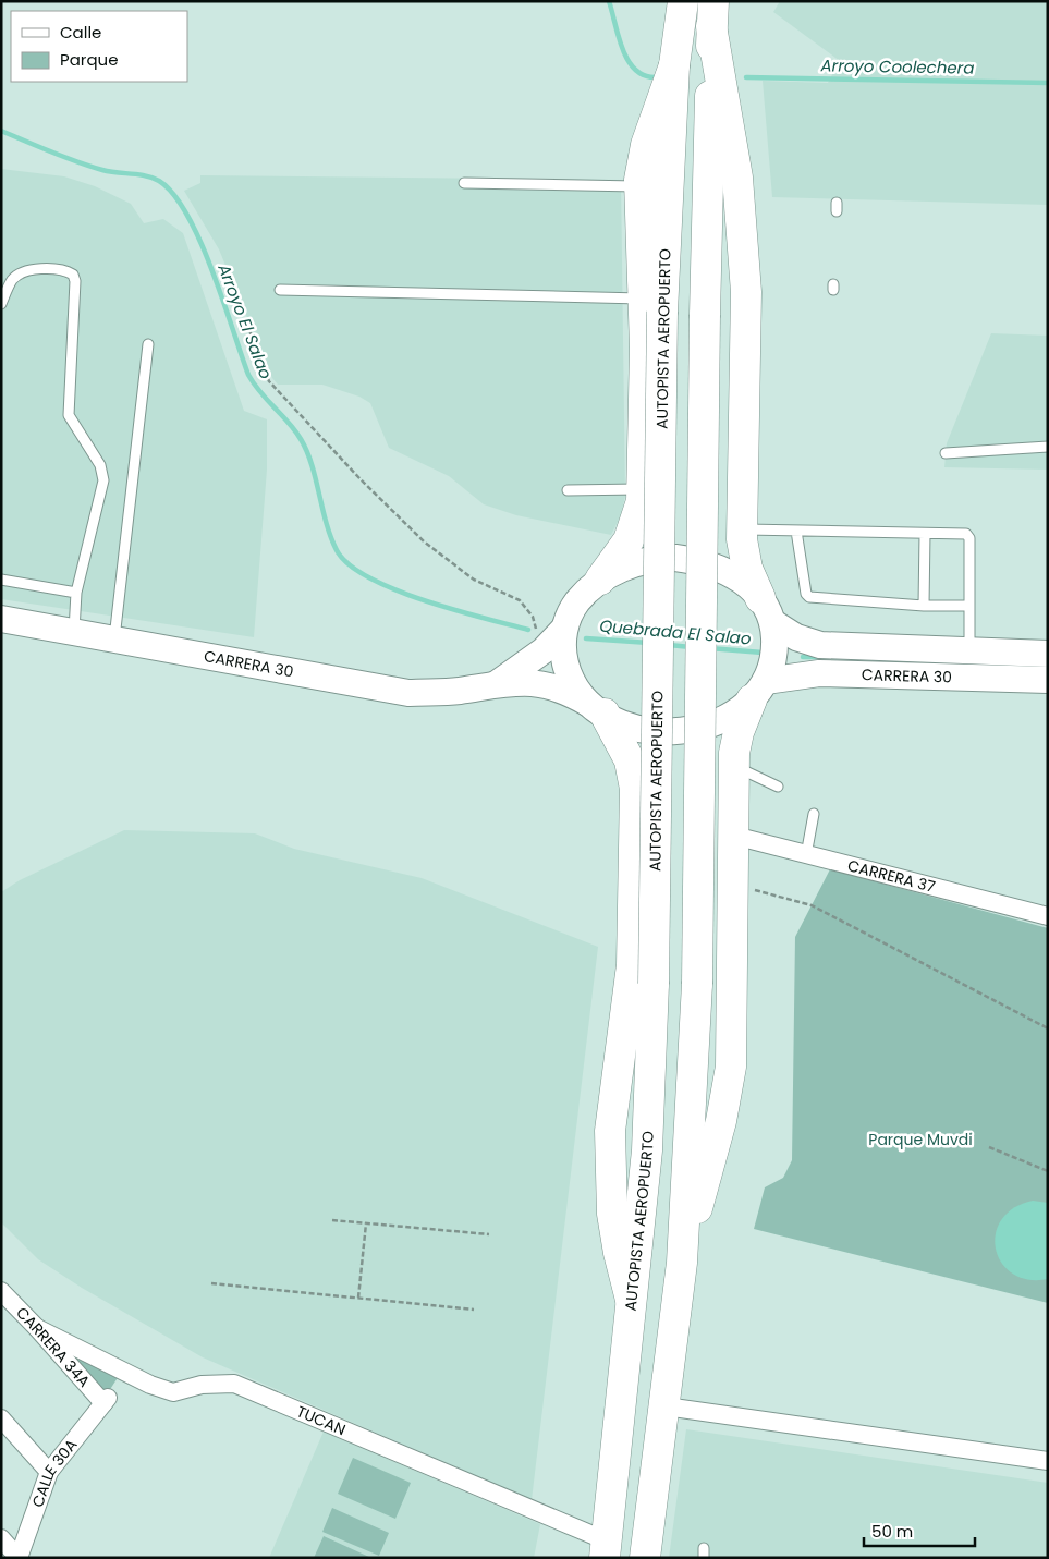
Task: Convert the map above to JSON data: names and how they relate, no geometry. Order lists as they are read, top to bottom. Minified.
{"streets":{"highway":["AUTOPISTA AEROPUERTO"],"street":["CARRERA 30","CARRERA 37","CARRERA 34A","TUCAN","CALLE 30A"]},"crossings":[["AUTOPISTA AEROPUERTO","TUCAN"],["CARRERA 34A","TUCAN"],["CARRERA 34A","CALLE 30A"]],"water":["Arroyo Coolechera","Arroyo El Salao","Quebrada El Salao"],"parks":["Parque Muvdi"],"legend":["Calle","Parque"],"scale_bar":"50 m"}
